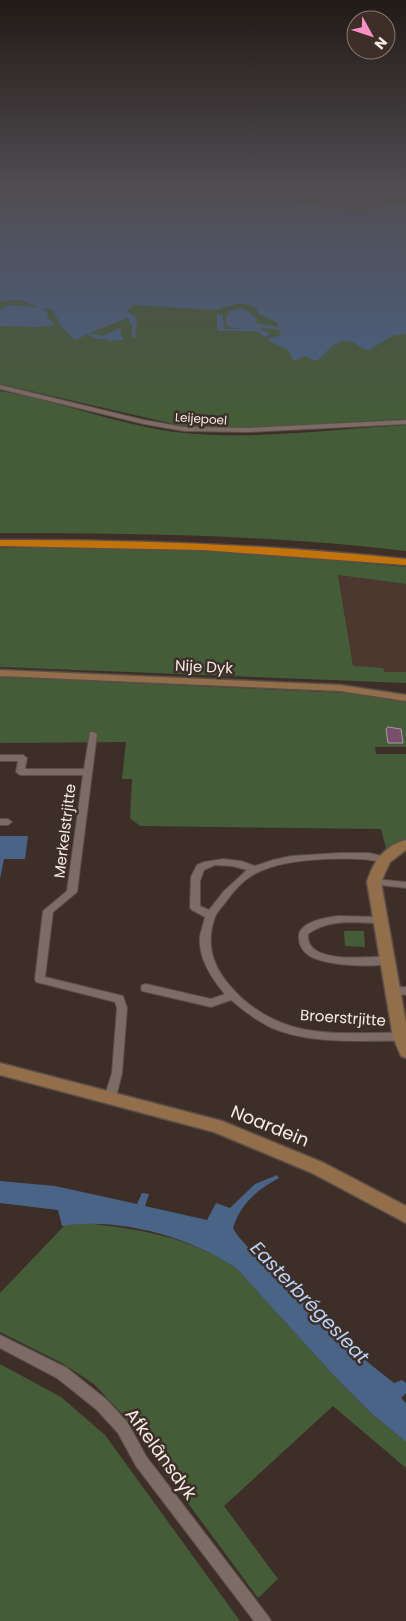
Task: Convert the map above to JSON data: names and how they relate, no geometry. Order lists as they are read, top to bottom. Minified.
{"streets":{"street":["Leijepoel","Nije Dyk","Merkelstrjitte","Broerstrjitte","Noardein","Afkelânsdyk"]},"crossings":[["Merkelstrjitte","Noardein"]],"water":["Easterbrégesleat"],"north":"bottom right"}
